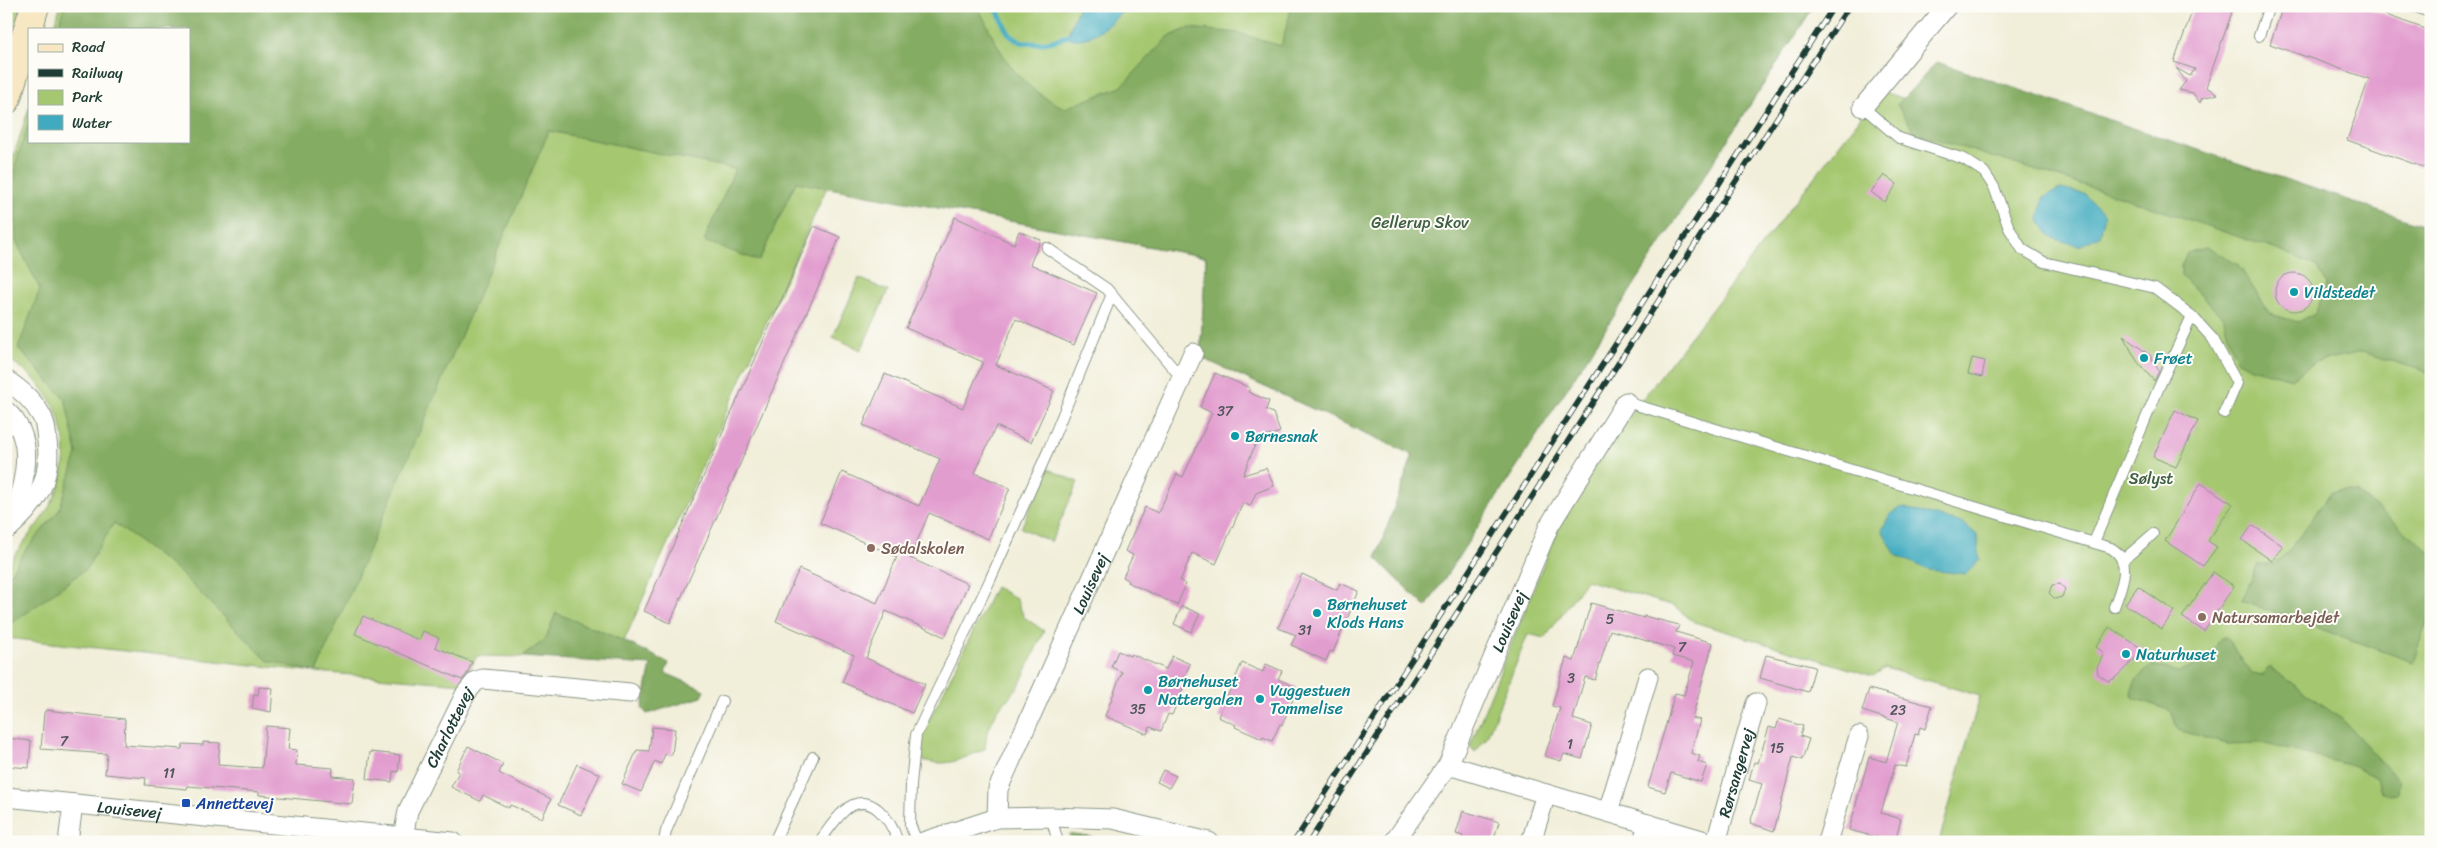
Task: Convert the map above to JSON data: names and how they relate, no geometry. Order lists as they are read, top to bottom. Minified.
{"streets":{"street":["Louisevej","Charlottevej","Rørsangervej"]},"crossings":[["Louisevej","Charlottevej"]],"parks":["Gellerup Skov","Sølyst"],"places":{"other":["Vildstedet","Frøet","Børnesnak","Sødalskolen","Børnehuset Klods Hans","Natursamarbejdet","Naturhuset","Børnehuset Nattergalen","Vuggestuen Tommelise"],"transit":["Annettevej"]},"house_numbers":["37","5","31","7","3","35","23","7","1","15","11"],"legend":["Road","Railway","Park","Water"]}
